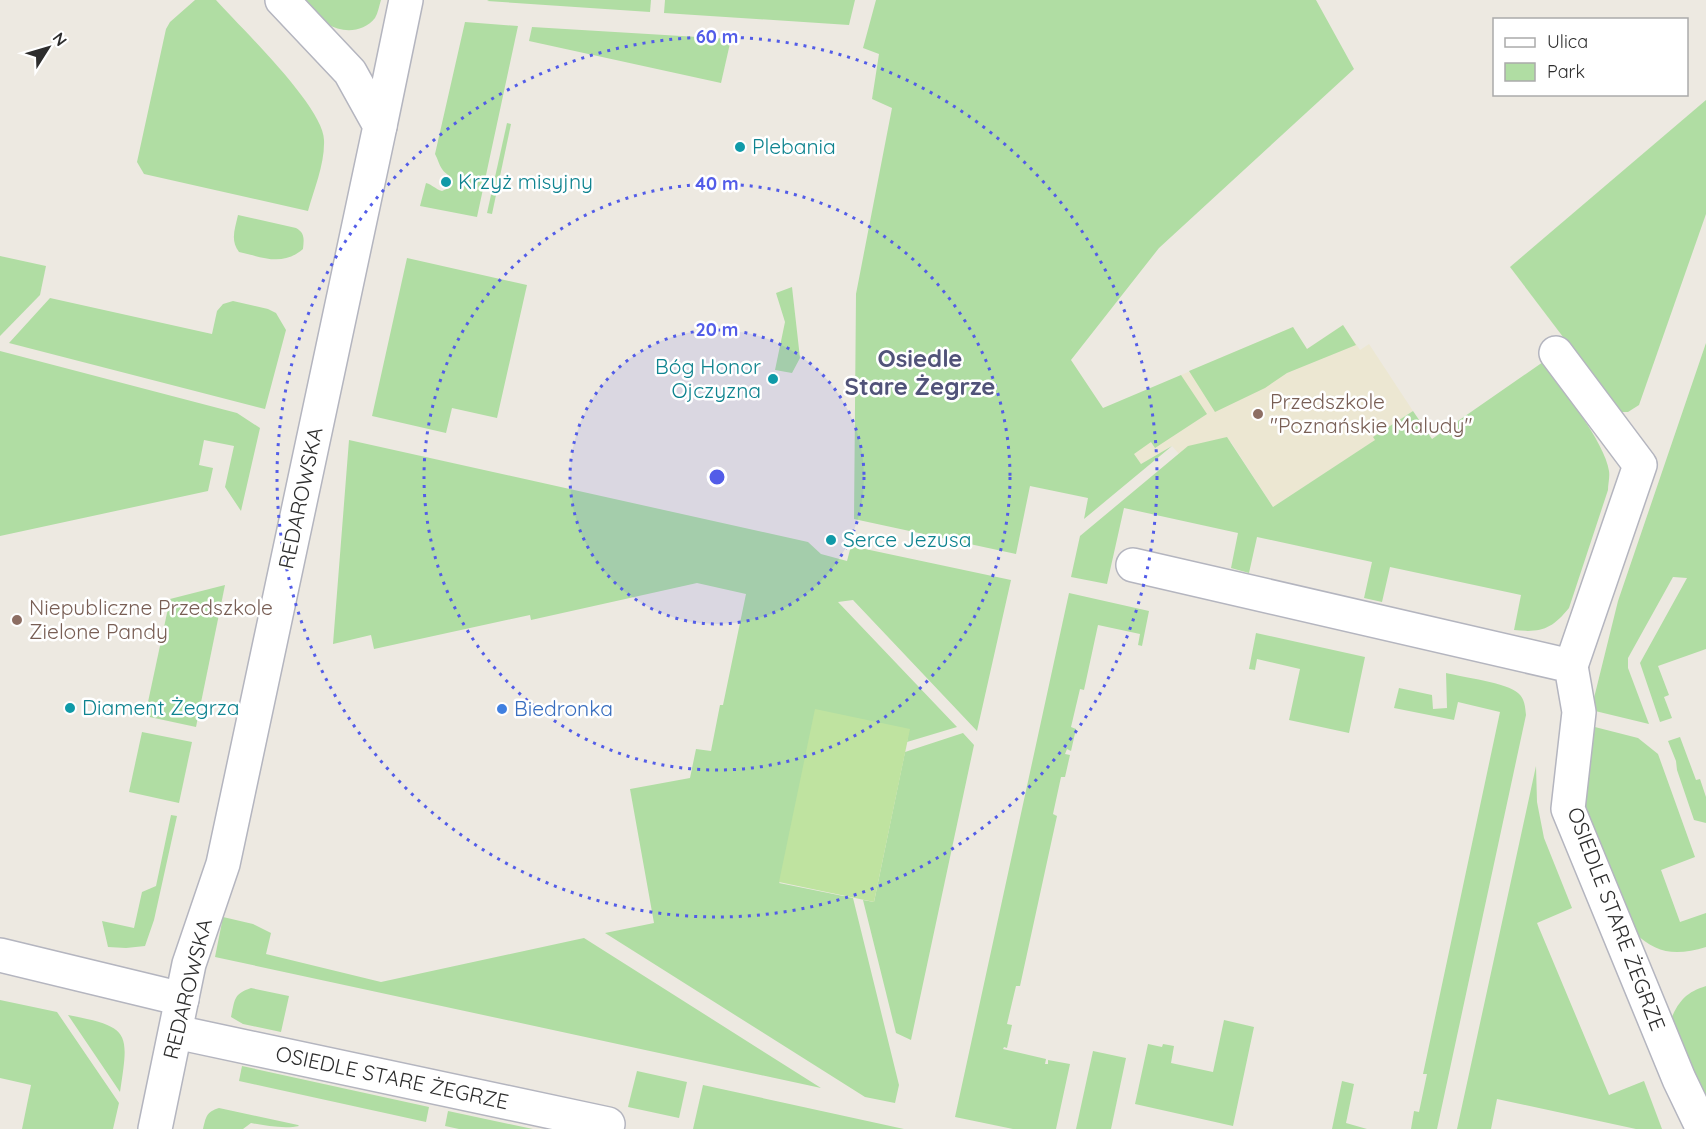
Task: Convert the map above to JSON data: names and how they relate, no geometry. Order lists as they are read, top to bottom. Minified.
{"streets":{"street":["REDAROWSKA","OSIEDLE STARE ŻEGRZE"]},"crossings":[["REDAROWSKA","OSIEDLE STARE ŻEGRZE"]],"districts":["Osiedle Stare Żegrze"],"places":["Plebania","Krzyż misyjny","Bóg Honor Ojczyzna","Przedszkole \"Poznańskie Maludy\"","Serce Jezusa","Niepubliczne Przedszkole Zielone Pandy","Diament Żegrza","Biedronka"],"legend":["Ulica","Park"],"north":"top right","rings":["60 m","40 m","20 m"]}
